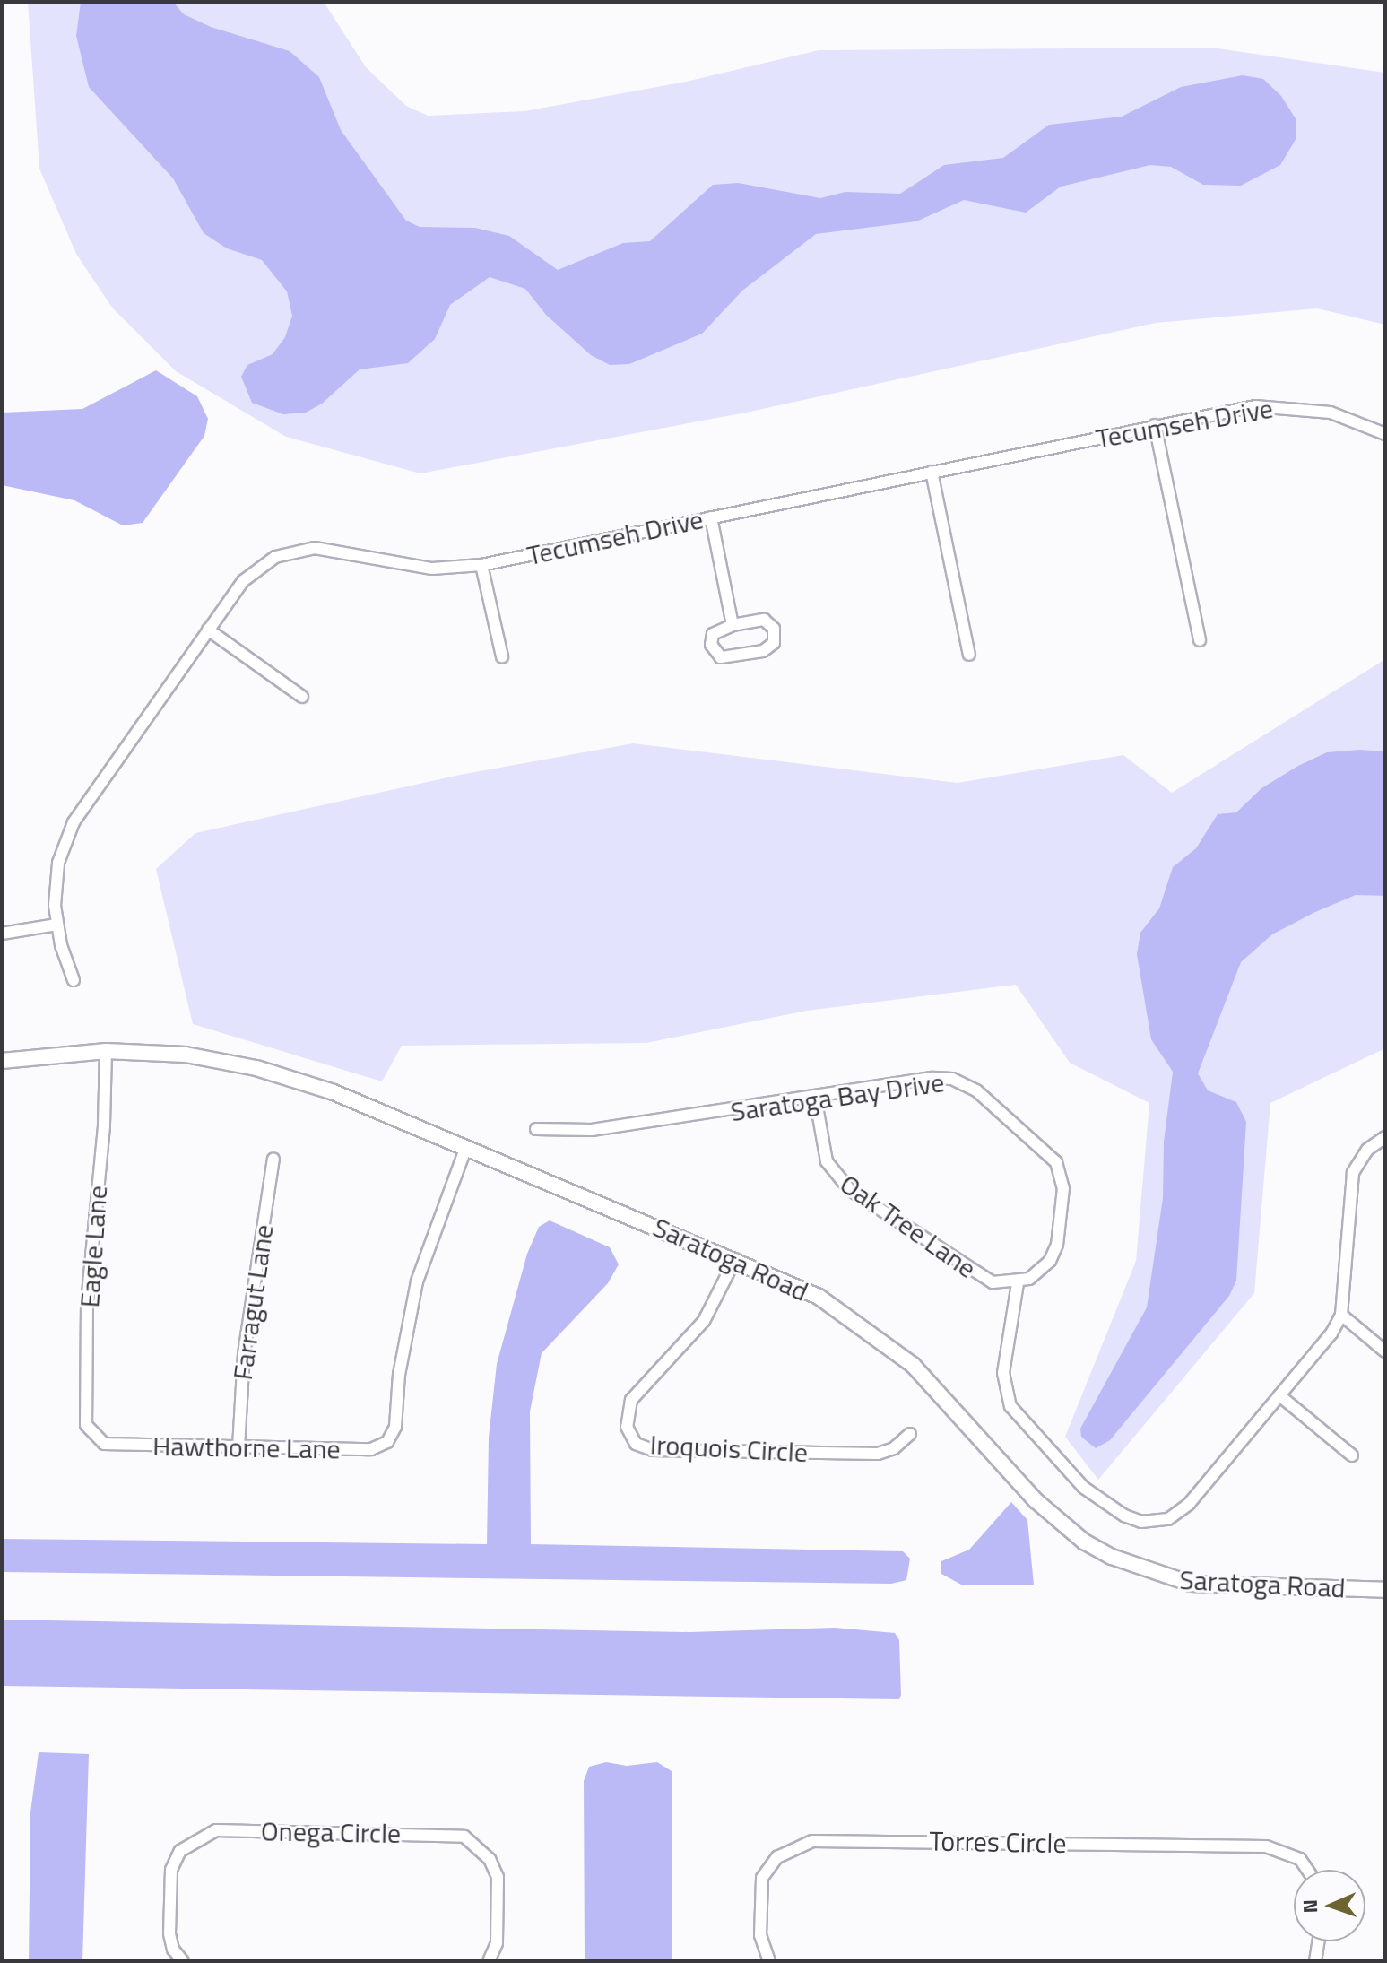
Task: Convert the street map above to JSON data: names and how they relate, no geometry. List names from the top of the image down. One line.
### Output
{"streets":{"street":["Tecumseh Drive","Saratoga Bay Drive","Oak Tree Lane","Eagle Lane","Saratoga Road","Farragut Lane","Hawthorne Lane","Iroquois Circle","Onega Circle","Torres Circle"]},"crossings":[["Saratoga Bay Drive","Oak Tree Lane"],["Eagle Lane","Saratoga Road"],["Eagle Lane","Hawthorne Lane"],["Saratoga Road","Hawthorne Lane"],["Saratoga Road","Iroquois Circle"],["Farragut Lane","Hawthorne Lane"]],"north":"left"}
